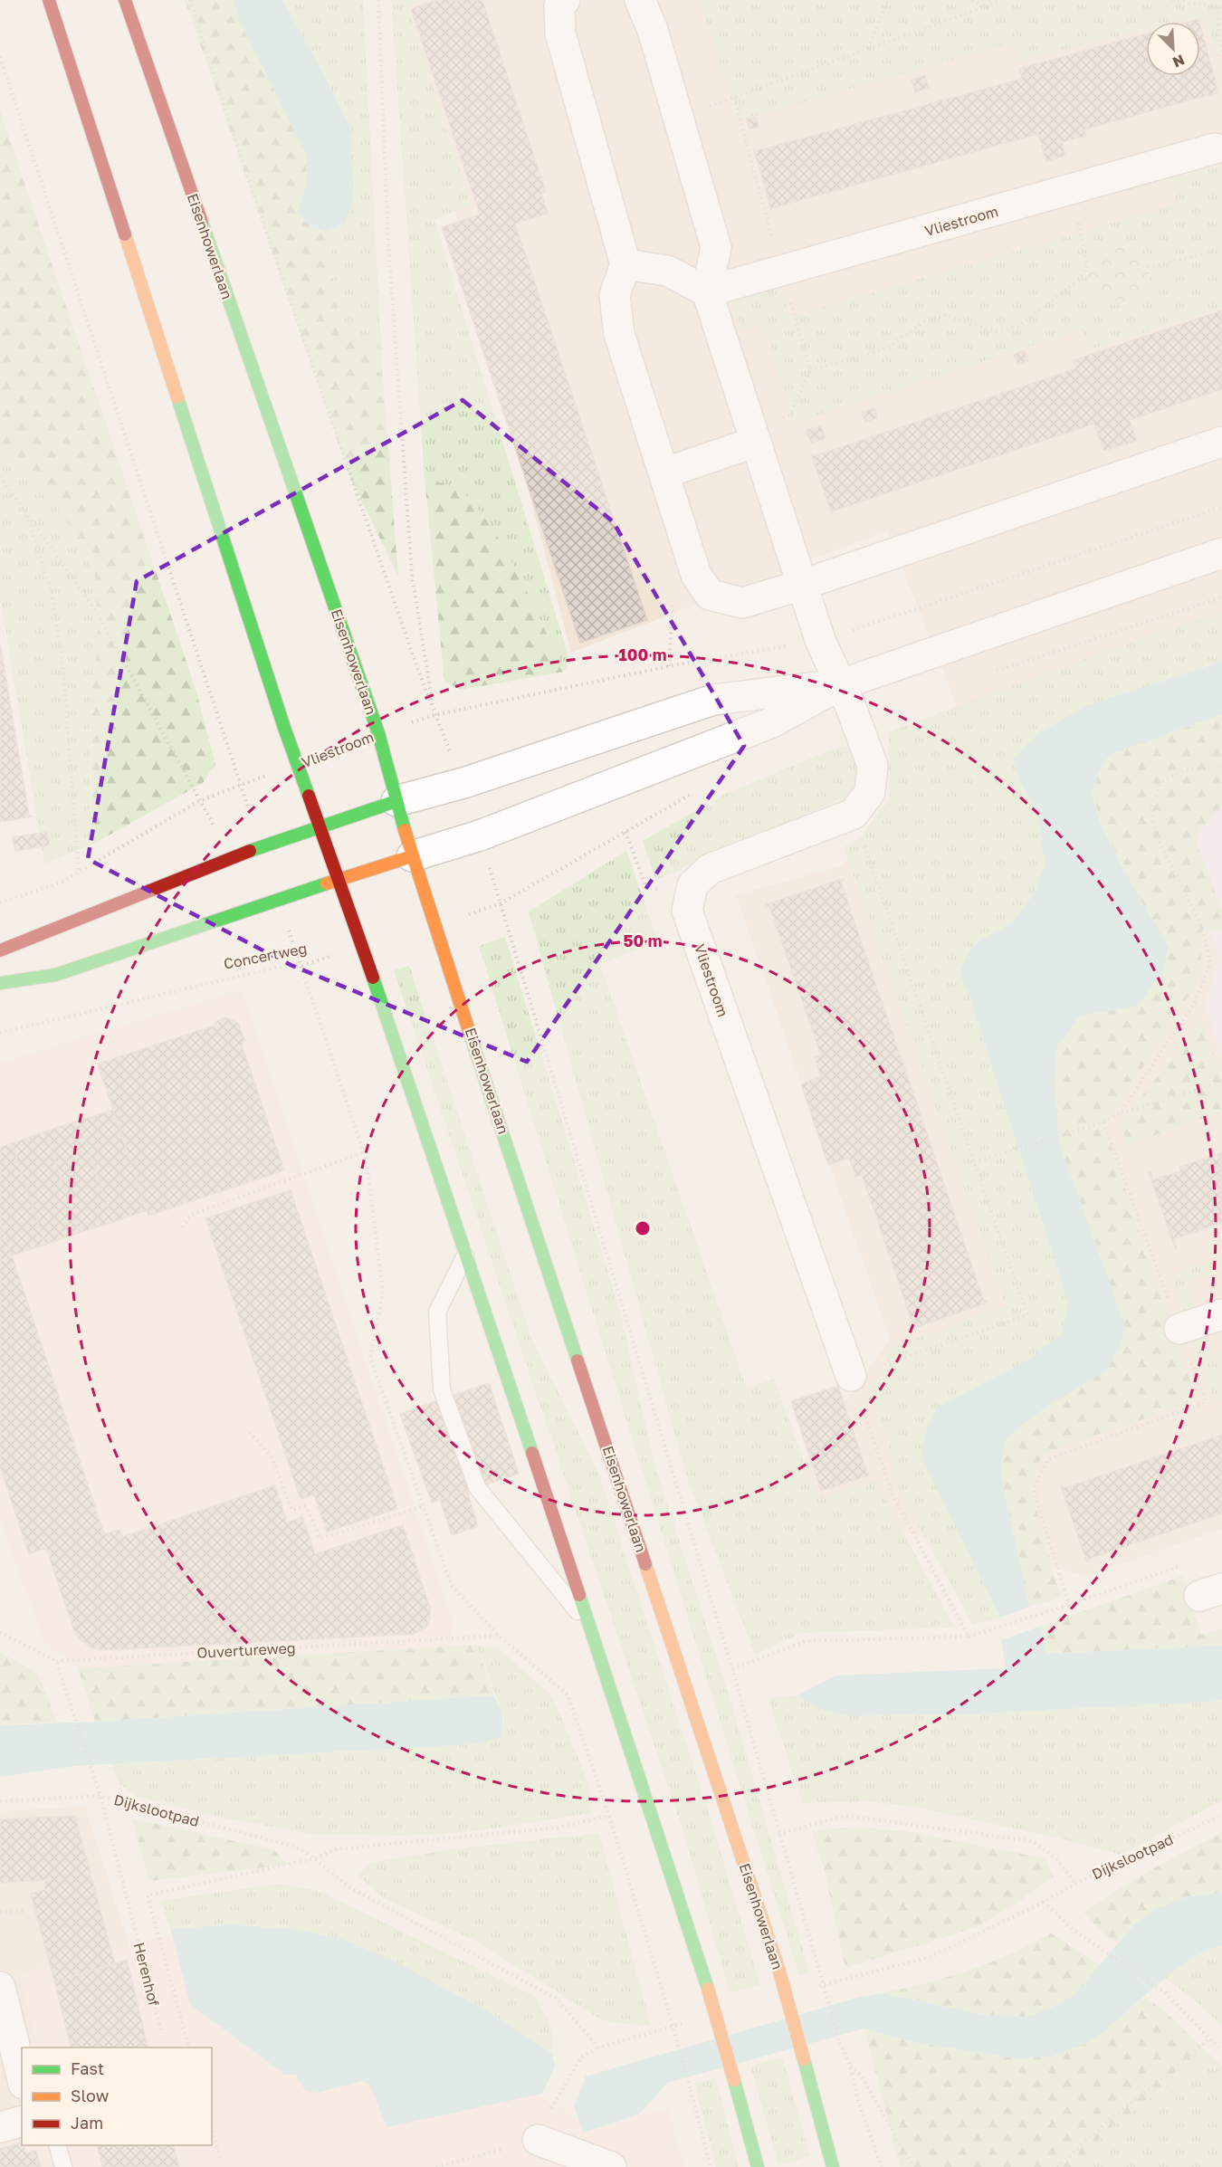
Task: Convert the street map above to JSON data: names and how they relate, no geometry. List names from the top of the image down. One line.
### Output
{"streets":{"main road":["Eisenhowerlaan"],"street":["Vliestroom"],"path":["Concertweg","Ouvertureweg","Dijkslootpad","Herenhof"]},"crossings":[["Vliestroom","Eisenhowerlaan"],["Ouvertureweg","Dijkslootpad"],["Dijkslootpad","Herenhof"]],"legend":["Fast","Slow","Jam"],"north":"bottom right","rings":["100 m","50 m"]}
